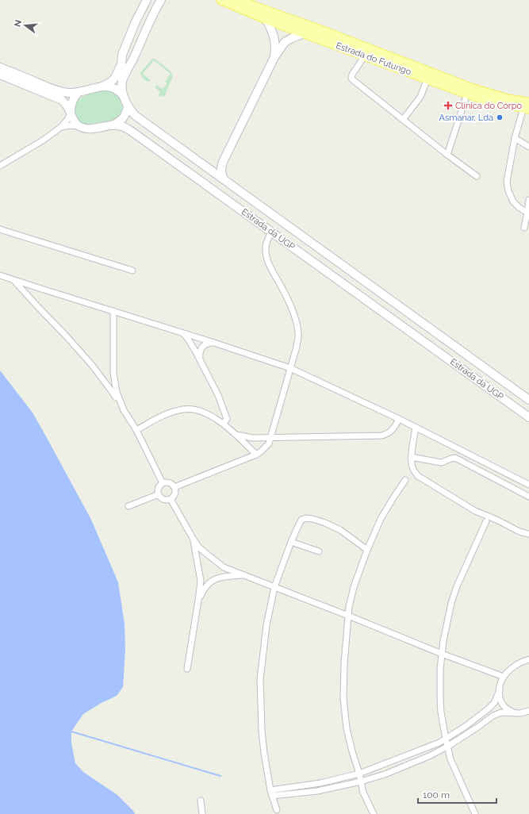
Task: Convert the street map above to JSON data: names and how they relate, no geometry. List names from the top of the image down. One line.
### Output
{"streets":{"main road":["Estrada do Futungo","Estrada da UGP"]},"places":{"health":["Clínica do Corpo"],"other":["Asmanar, Lda"]},"scale_bar":"100 m","north":"left"}
